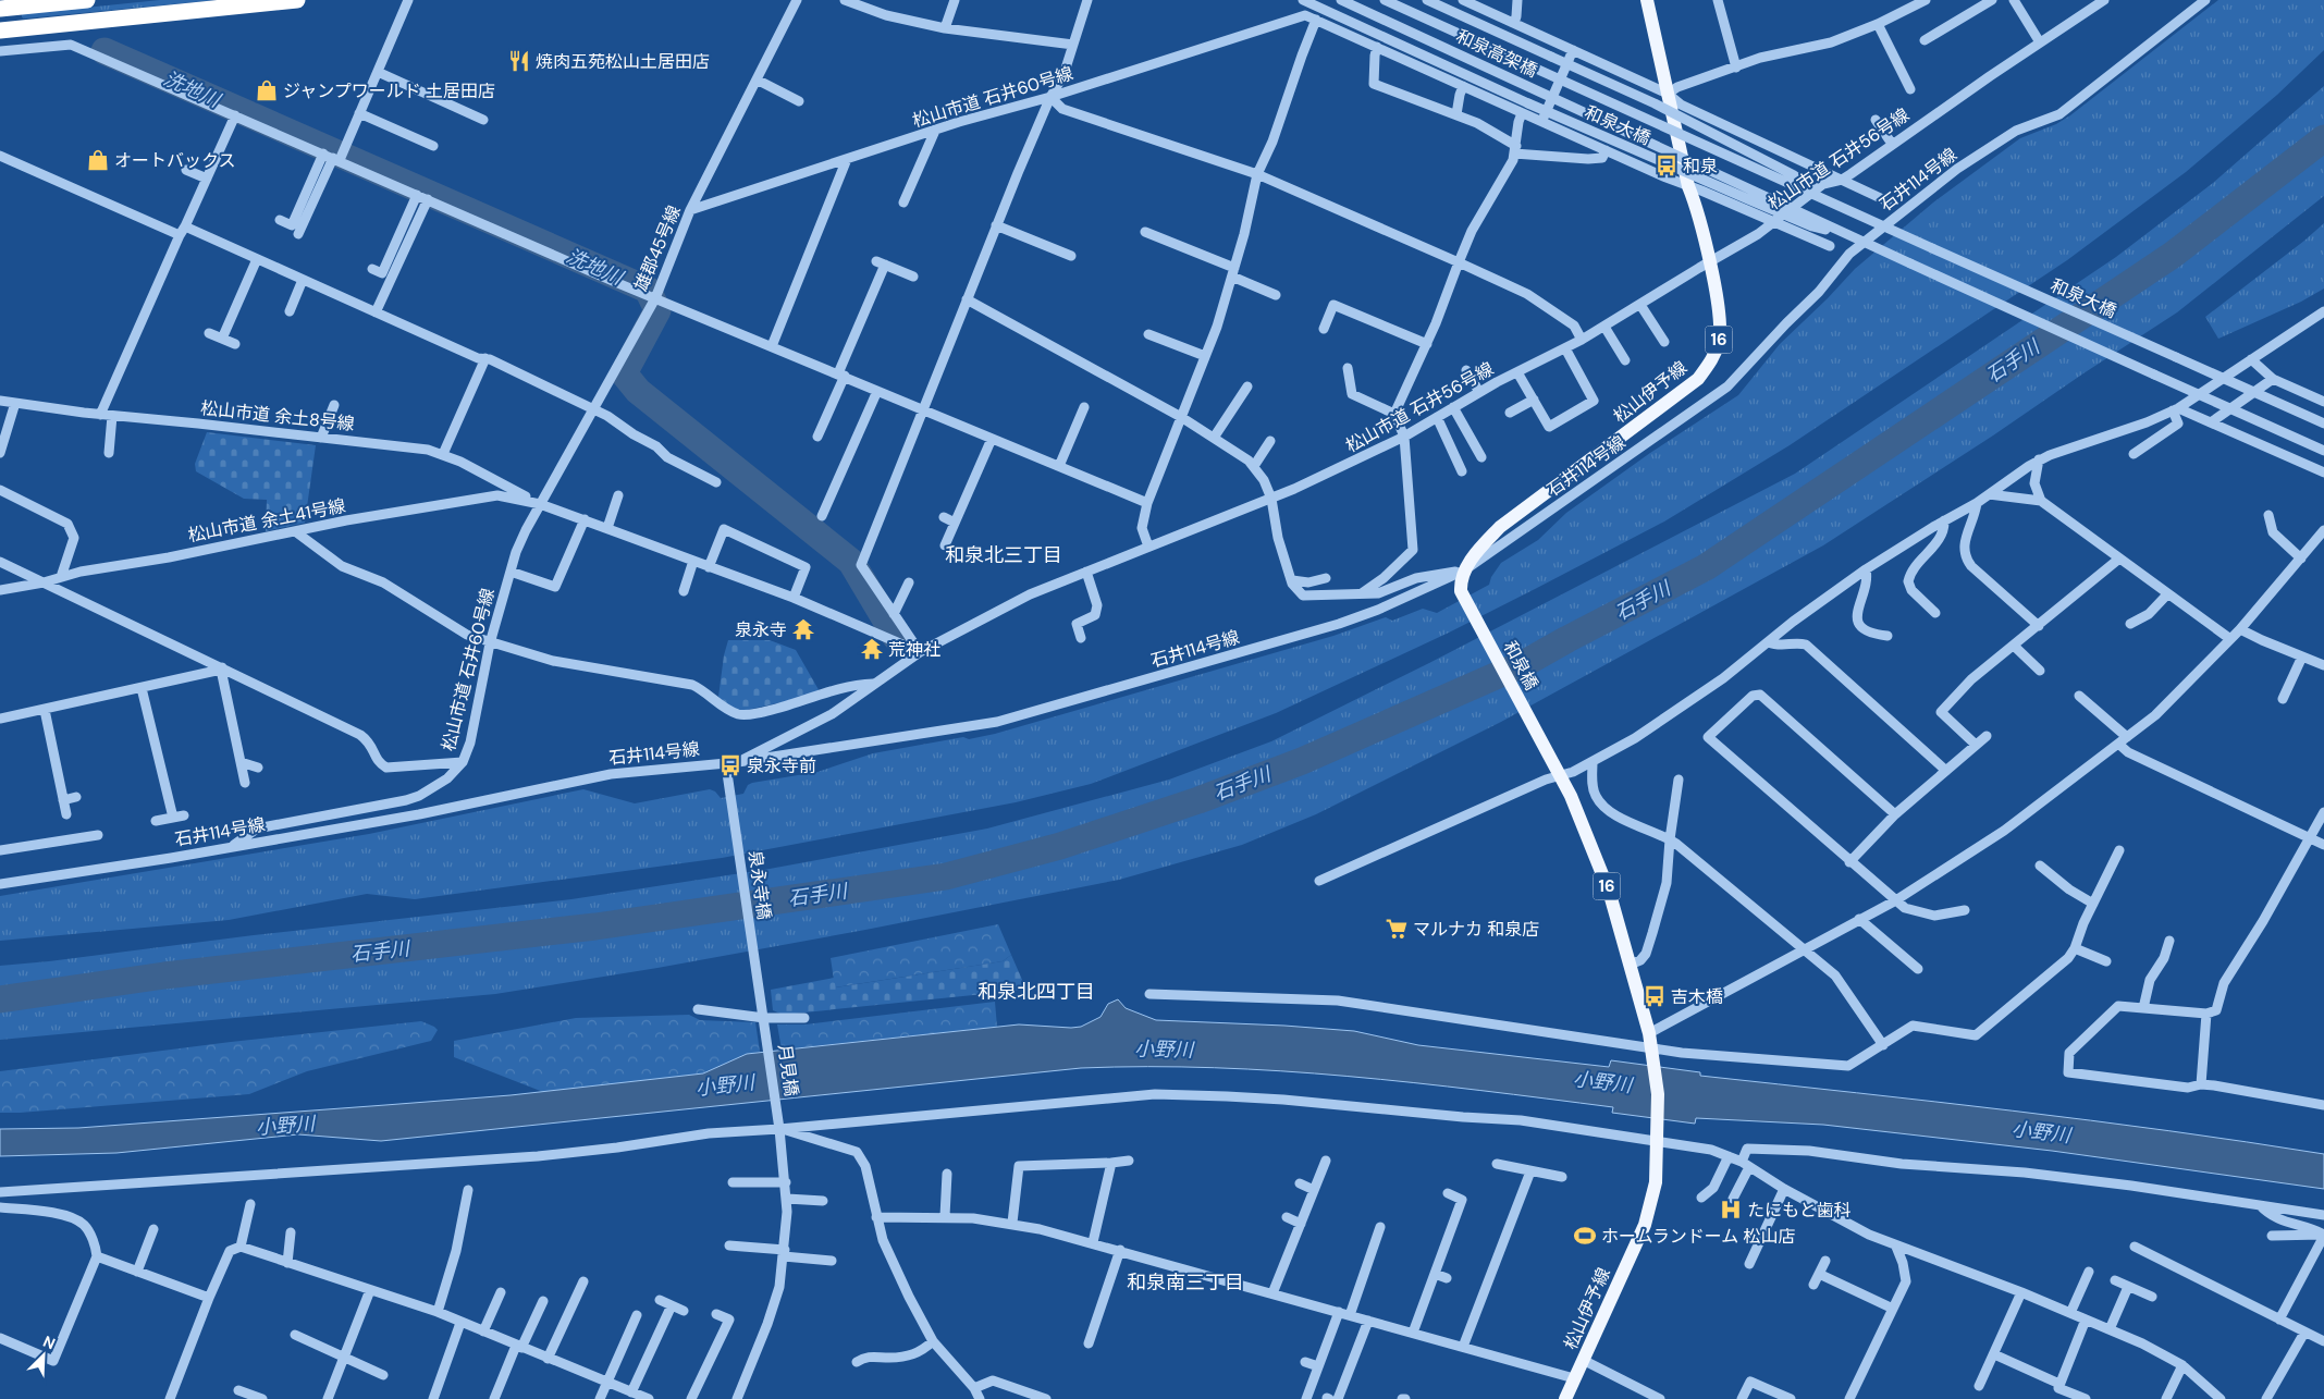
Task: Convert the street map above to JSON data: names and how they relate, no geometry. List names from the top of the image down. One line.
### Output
{"streets":{"main road":["16","松山伊予線","和泉橋"],"street":["和泉高架橋","松山市道 石井60号線","和泉大橋","松山市道 石井56号線","石井114号線","雄郡45号線","松山市道 余土8号線","松山市道 余土41号線","泉永寺橋","月見橋"]},"crossings":[["和泉高架橋","和泉大橋"],["松山市道 石井60号線","石井114号線"],["松山市道 石井60号線","雄郡45号線"],["松山市道 石井60号線","松山市道 余土8号線"],["松山市道 石井60号線","松山市道 余土41号線"],["松山市道 石井56号線","石井114号線"],["松山市道 石井56号線","松山伊予線"],["松山市道 石井56号線","泉永寺橋"],["石井114号線","松山伊予線"],["石井114号線","和泉橋"],["石井114号線","泉永寺橋"],["雄郡45号線","松山市道 余土8号線"],["雄郡45号線","松山市道 余土41号線"],["16","松山伊予線"],["16","和泉橋"],["松山伊予線","和泉橋"],["松山市道 余土8号線","松山市道 余土41号線"],["泉永寺橋","月見橋"]],"districts":["和泉北三丁目","和泉北四丁目","和泉南三丁目"],"water":["洗地川","石手川","小野川"],"places":{"restaurant":["焼肉五苑松山土居田店"],"shop":["ジャンプワールド 土居田店","オートバックス"],"bus stop":["和泉","泉永寺前","吉木橋"],"temple":["泉永寺","荒神社"],"supermarket":["マルナカ 和泉店"],"hospital":["たにもと歯科"],"sports":["ホームランドーム 松山店"]},"north":"top right"}
